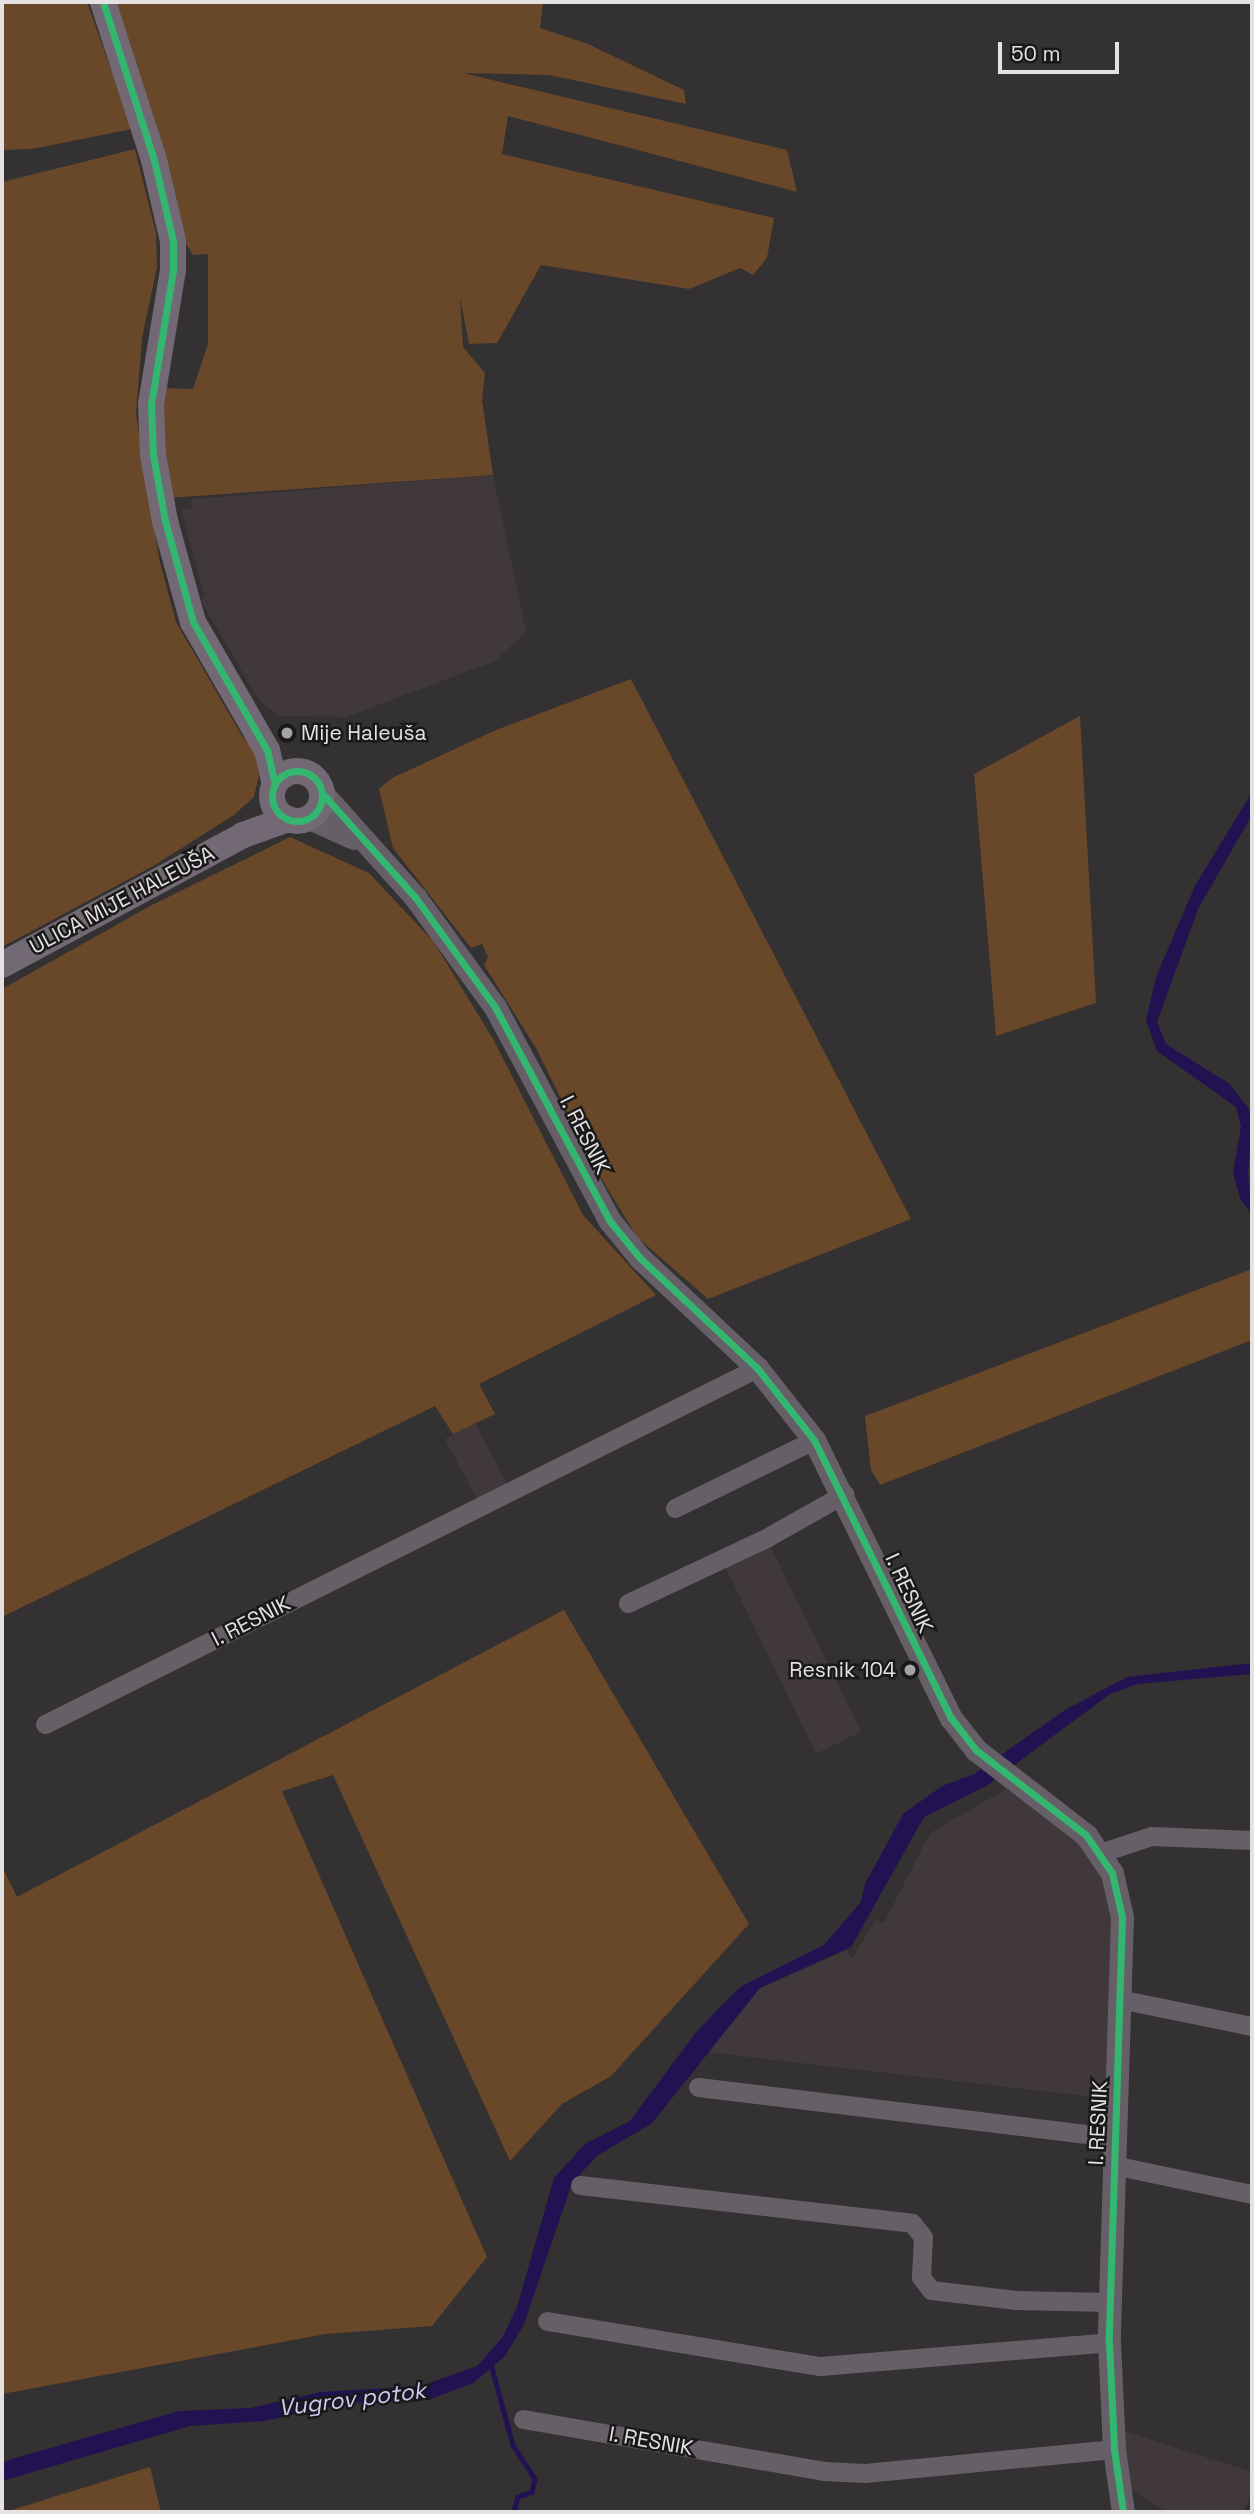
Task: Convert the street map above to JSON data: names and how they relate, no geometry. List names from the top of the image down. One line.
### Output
{"streets":{"main road":["ULICA MIJE HALEUŠA"],"street":["I. RESNIK"]},"crossings":[["ULICA MIJE HALEUŠA","I. RESNIK"]],"water":["Vugrov potok"],"places":["Mije Haleuša","Resnik 104"],"scale_bar":"50 m"}
